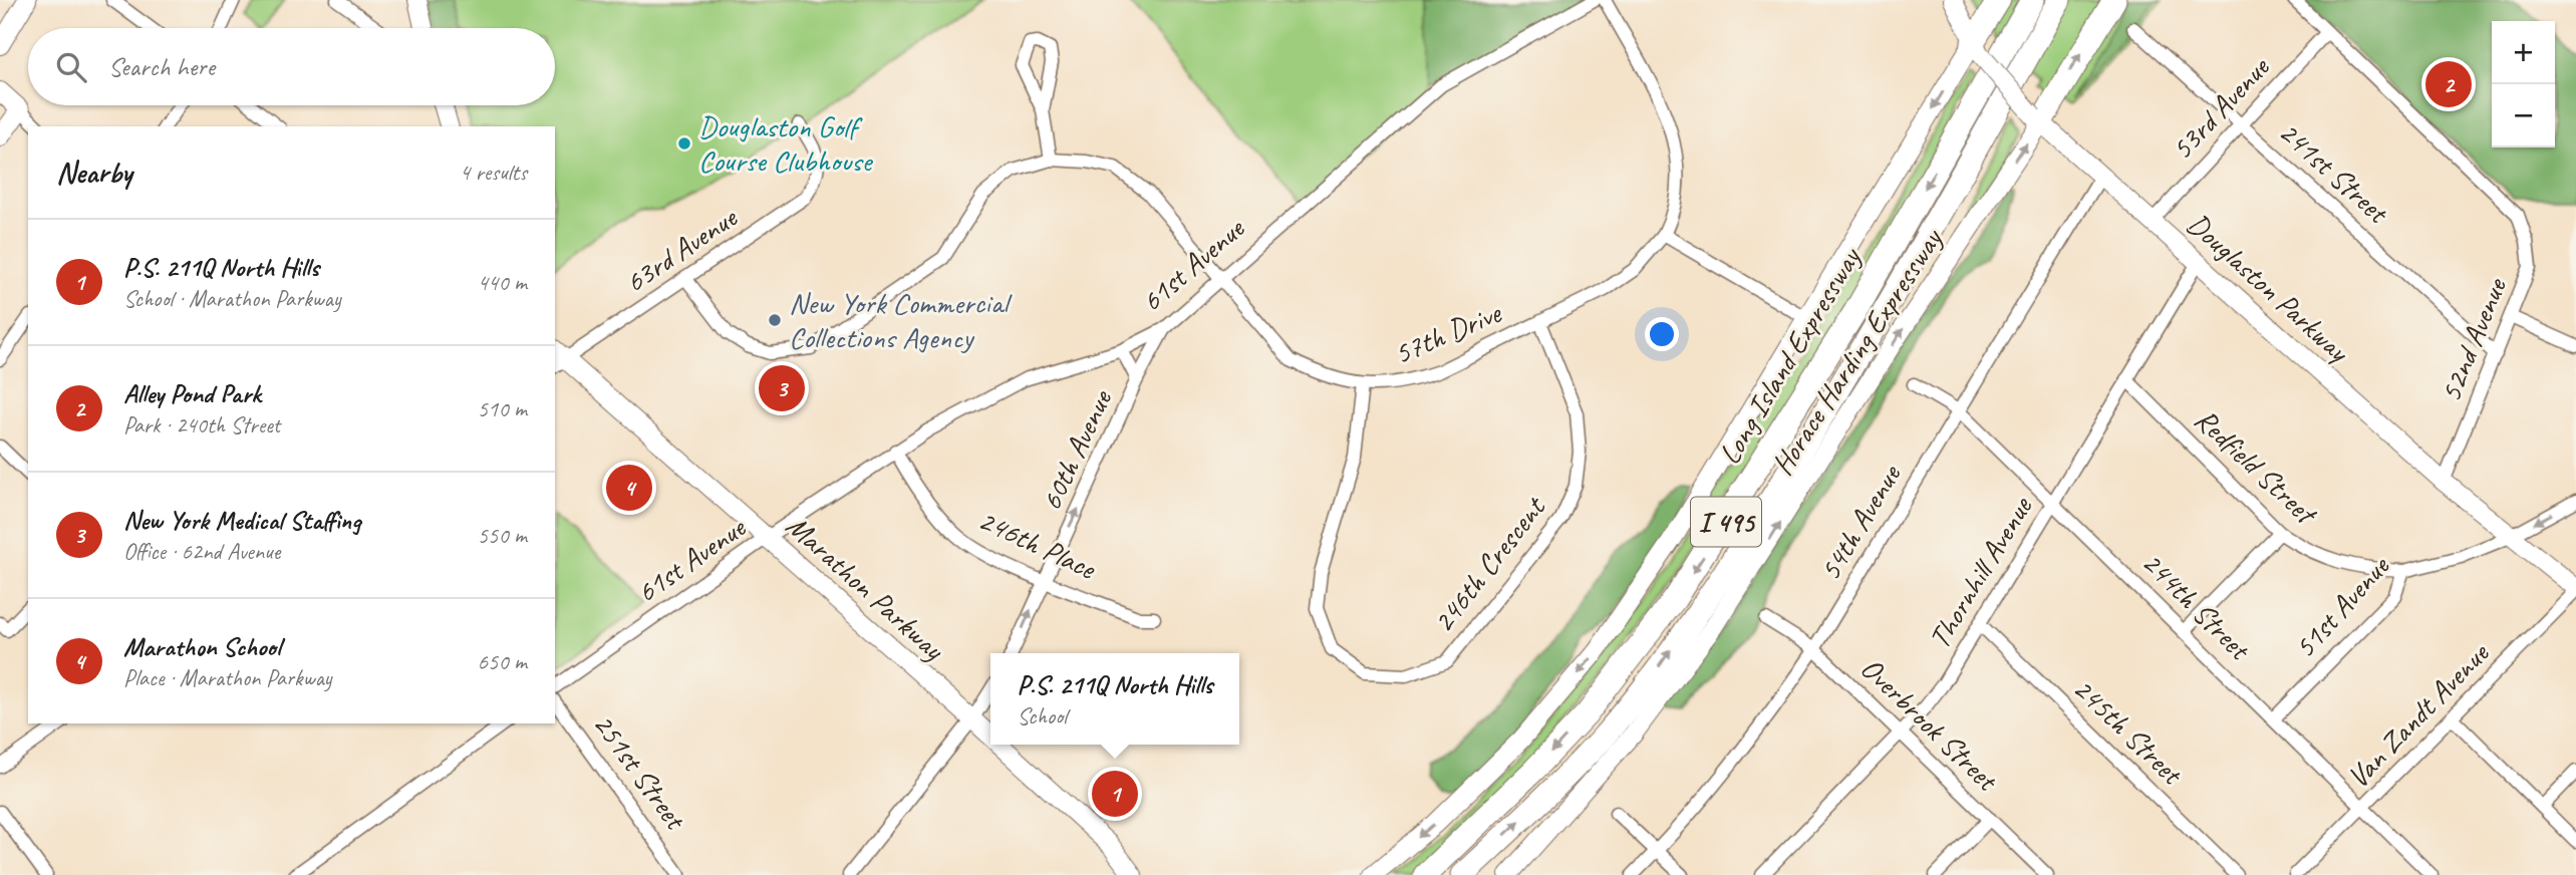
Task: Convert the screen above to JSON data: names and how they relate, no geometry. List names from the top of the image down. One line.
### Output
{"streets":{"highway":["Long Island Expressway","I 495"],"main road":["Douglaston Parkway","Horace Harding Expressway","Marathon Parkway"],"street":["53rd Avenue","241st Street","63rd Avenue","61st Avenue","57th Drive","52nd Avenue","60th Avenue","Redfield Street","54th Avenue","246th Place","246th Crescent","Thornhill Avenue","244th Street","51st Avenue","Van Zandt Avenue","Overbrook Street","245th Street","251st Street"]},"crossings":[["53rd Avenue","241st Street"],["53rd Avenue","Douglaston Parkway"],["53rd Avenue","52nd Avenue"],["241st Street","52nd Avenue"],["63rd Avenue","57th Drive"],["63rd Avenue","Marathon Parkway"],["61st Avenue","57th Drive"],["61st Avenue","60th Avenue"],["61st Avenue","246th Place"],["61st Avenue","Marathon Parkway"],["Douglaston Parkway","52nd Avenue"],["Douglaston Parkway","Horace Harding Expressway"],["Douglaston Parkway","54th Avenue"],["Douglaston Parkway","Thornhill Avenue"],["Douglaston Parkway","51st Avenue"],["Douglaston Parkway","Van Zandt Avenue"],["57th Drive","246th Crescent"],["60th Avenue","246th Place"],["Redfield Street","Thornhill Avenue"],["Redfield Street","51st Avenue"],["54th Avenue","244th Street"],["54th Avenue","Overbrook Street"],["Thornhill Avenue","244th Street"],["Thornhill Avenue","Overbrook Street"],["Thornhill Avenue","245th Street"],["244th Street","51st Avenue"],["244th Street","Van Zandt Avenue"]],"one_way":["60th Avenue"],"places":["Douglaston Golf Course Clubhouse","New York Commercial Collections Agency"],"page":{"map_buttons":["+","−"],"search":"Search here","pins":["2","3","4","1"],"heading":["Nearby","4 results"],"list":[{"mark":"1","name":"P.S. 211Q North Hills","note":"School · Marathon Parkway","value":"440 m"},{"mark":"2","name":"Alley Pond Park","note":"Park · 240th Street","value":"510 m"},{"mark":"3","name":"New York Medical Staffing","note":"Office · 62nd Avenue","value":"550 m"},{"mark":"4","name":"Marathon School","note":"Place · Marathon Parkway","value":"650 m"}],"popup":["P.S. 211Q North Hills","School"]}}
